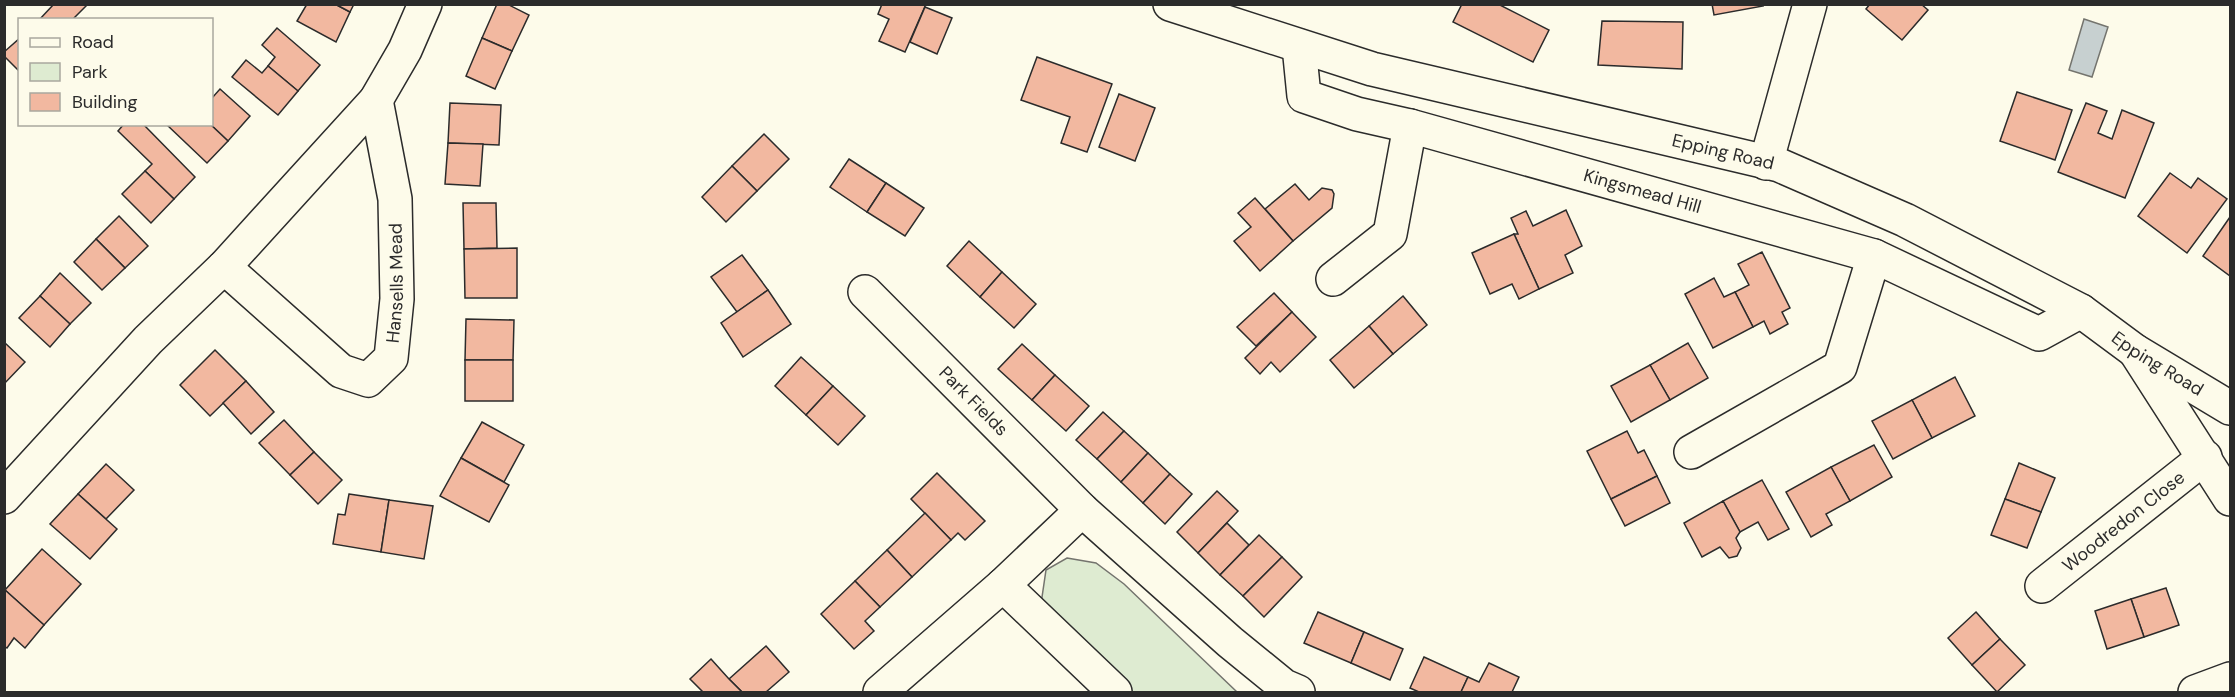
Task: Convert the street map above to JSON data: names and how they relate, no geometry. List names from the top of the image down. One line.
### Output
{"streets":{"street":["Epping Road","Kingsmead Hill","Hansells Mead","Park Fields","Woodredon Close"]},"crossings":[["Epping Road","Kingsmead Hill"]],"legend":["Road","Park","Building"]}
